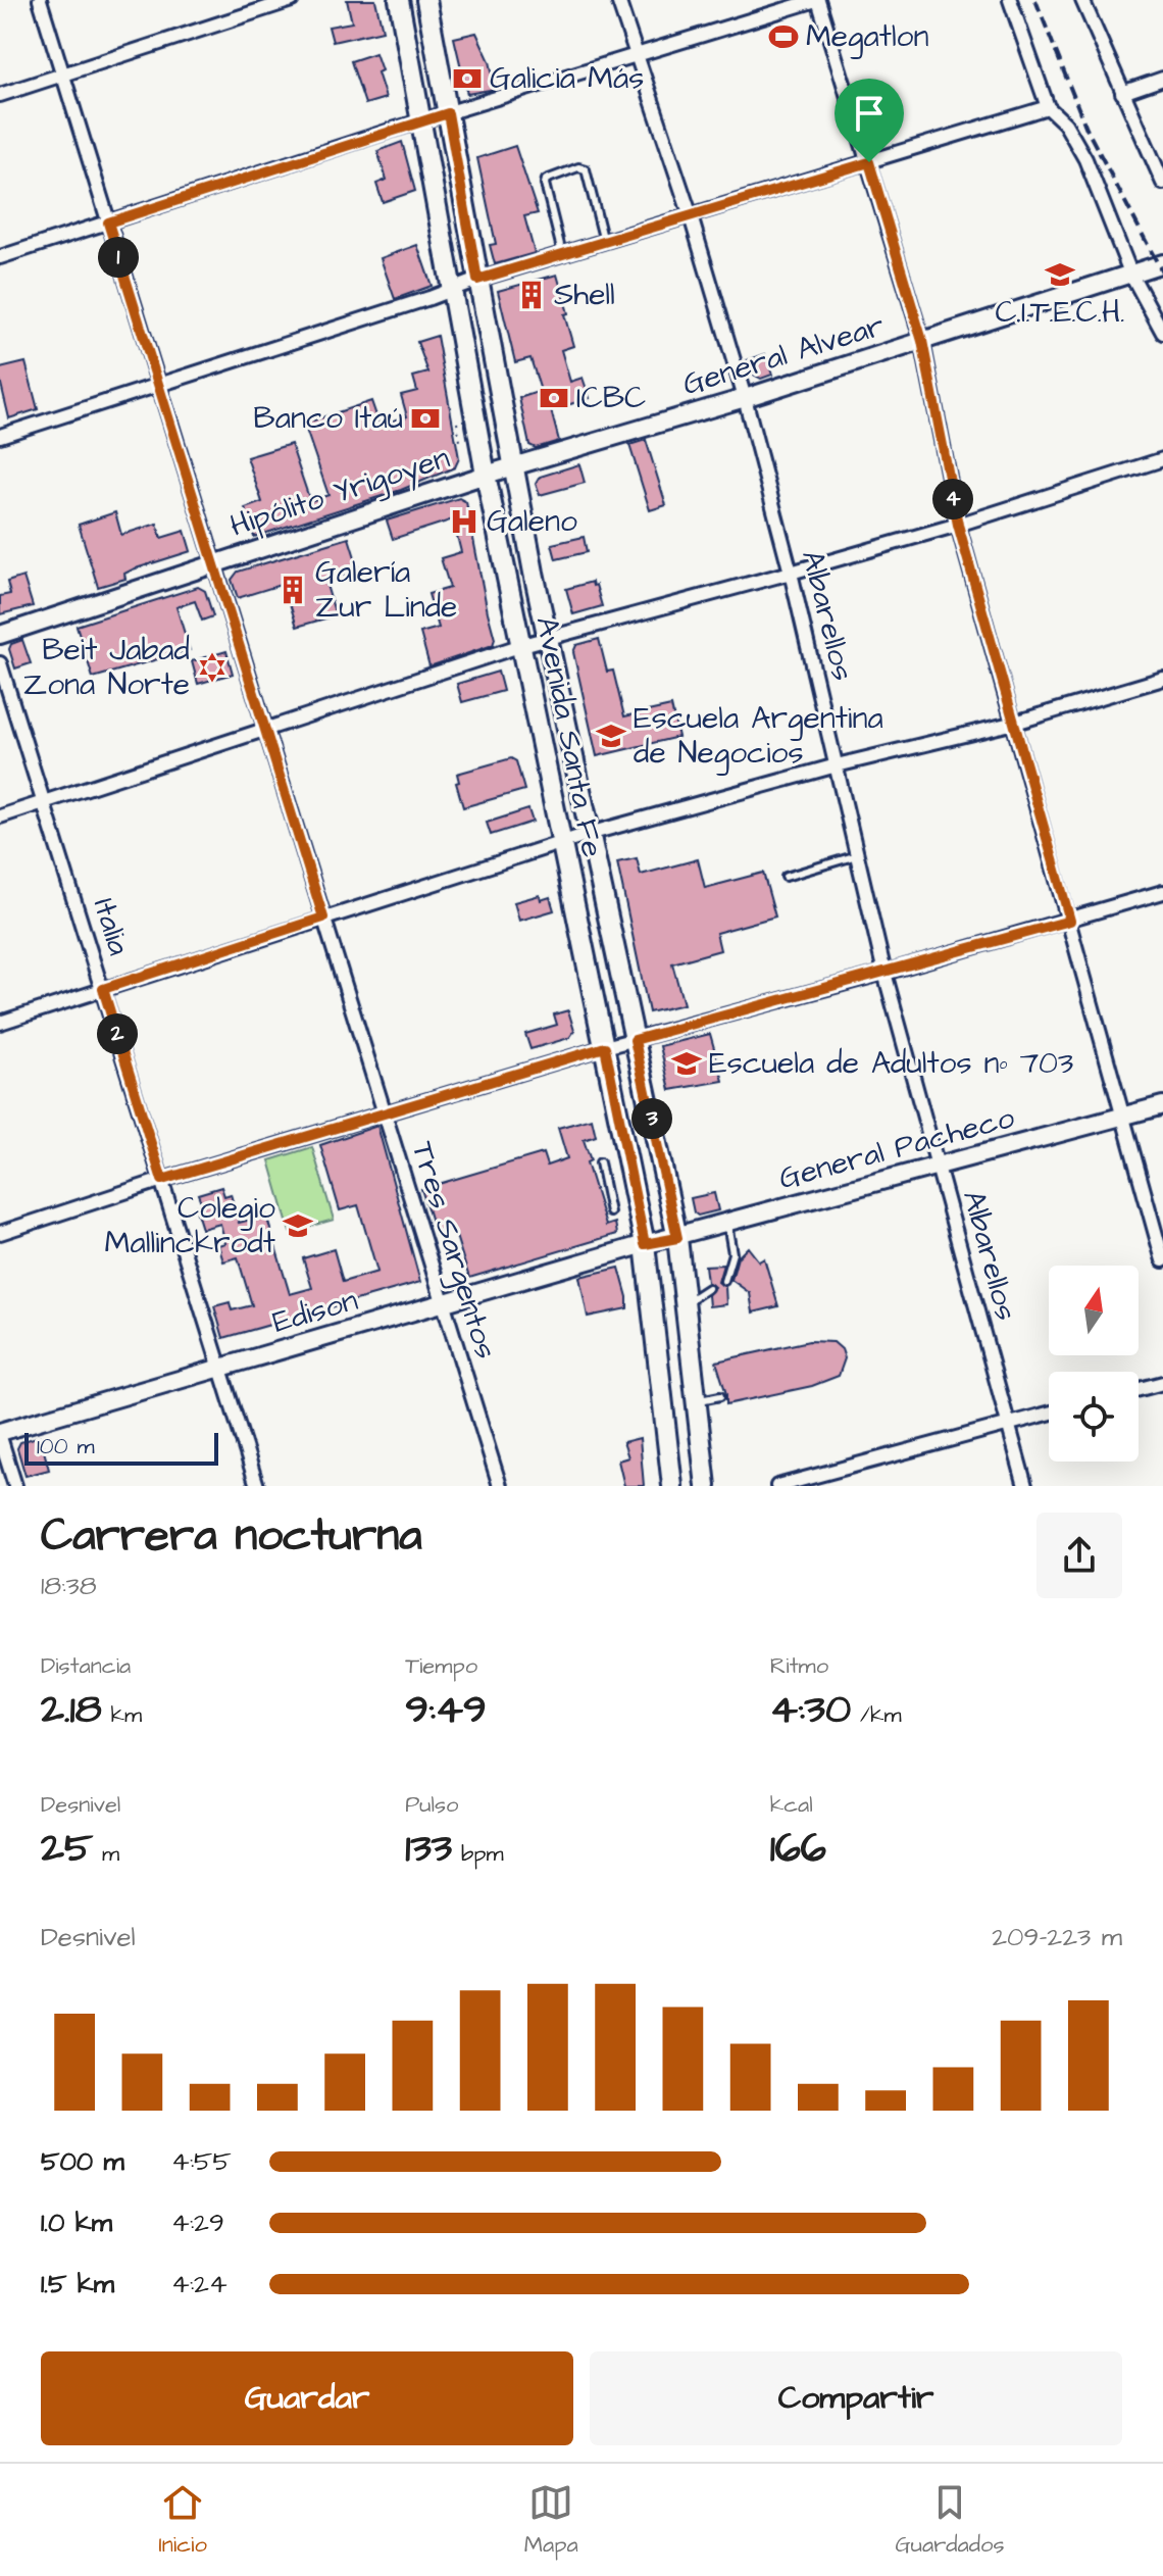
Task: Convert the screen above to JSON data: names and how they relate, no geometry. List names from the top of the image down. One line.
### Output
{"streets":{"main road":["Avenida Santa Fe"],"street":["General Alvear","Hipólito Yrigoyen","Albarellos","Italia","General Pacheco","Tres Sargentos","Edison"]},"crossings":[["General Alvear","Hipólito Yrigoyen"],["General Alvear","Albarellos"],["General Alvear","Avenida Santa Fe"],["Hipólito Yrigoyen","Avenida Santa Fe"],["Hipólito Yrigoyen","Tres Sargentos"],["Albarellos","General Pacheco"],["Avenida Santa Fe","General Pacheco"],["Avenida Santa Fe","Edison"],["Italia","Edison"],["General Pacheco","Edison"],["Tres Sargentos","Edison"]],"places":{"sports":["Megatlon"],"bank":["Galicia Más","ICBC","Banco Itaú"],"school or university":["C.I.T.E.C.H.","Escuela Argentina de Negocios","Escuela de Adultos nº 703","Colegio Mallinckrodt"],"building":["Shell","Galería Zur Linde"],"hospital":["Galeno"],"synagogue":["Beit Jabad Zona Norte"]},"scale_bar":"100 m","north":"top","page":{"pins":["1","4","2","3"],"scale":"100 m","heading":["Carrera nocturna","18:38"],"stats":[["Distancia","2.18 km"],["Tiempo","9:49"],["Ritmo","4:30 /km"],["Desnivel","25 m"],["Pulso","133 bpm"],["kcal","166"]],"chart":["Desnivel","209–223 m"],"list":[{"name":"500 m","note":"4:55"},{"name":"1.0 km","note":"4:29"},{"name":"1.5 km","note":"4:24"}],"buttons":["Guardar","Compartir"],"tabs":["Inicio","Mapa","Guardados"]}}
